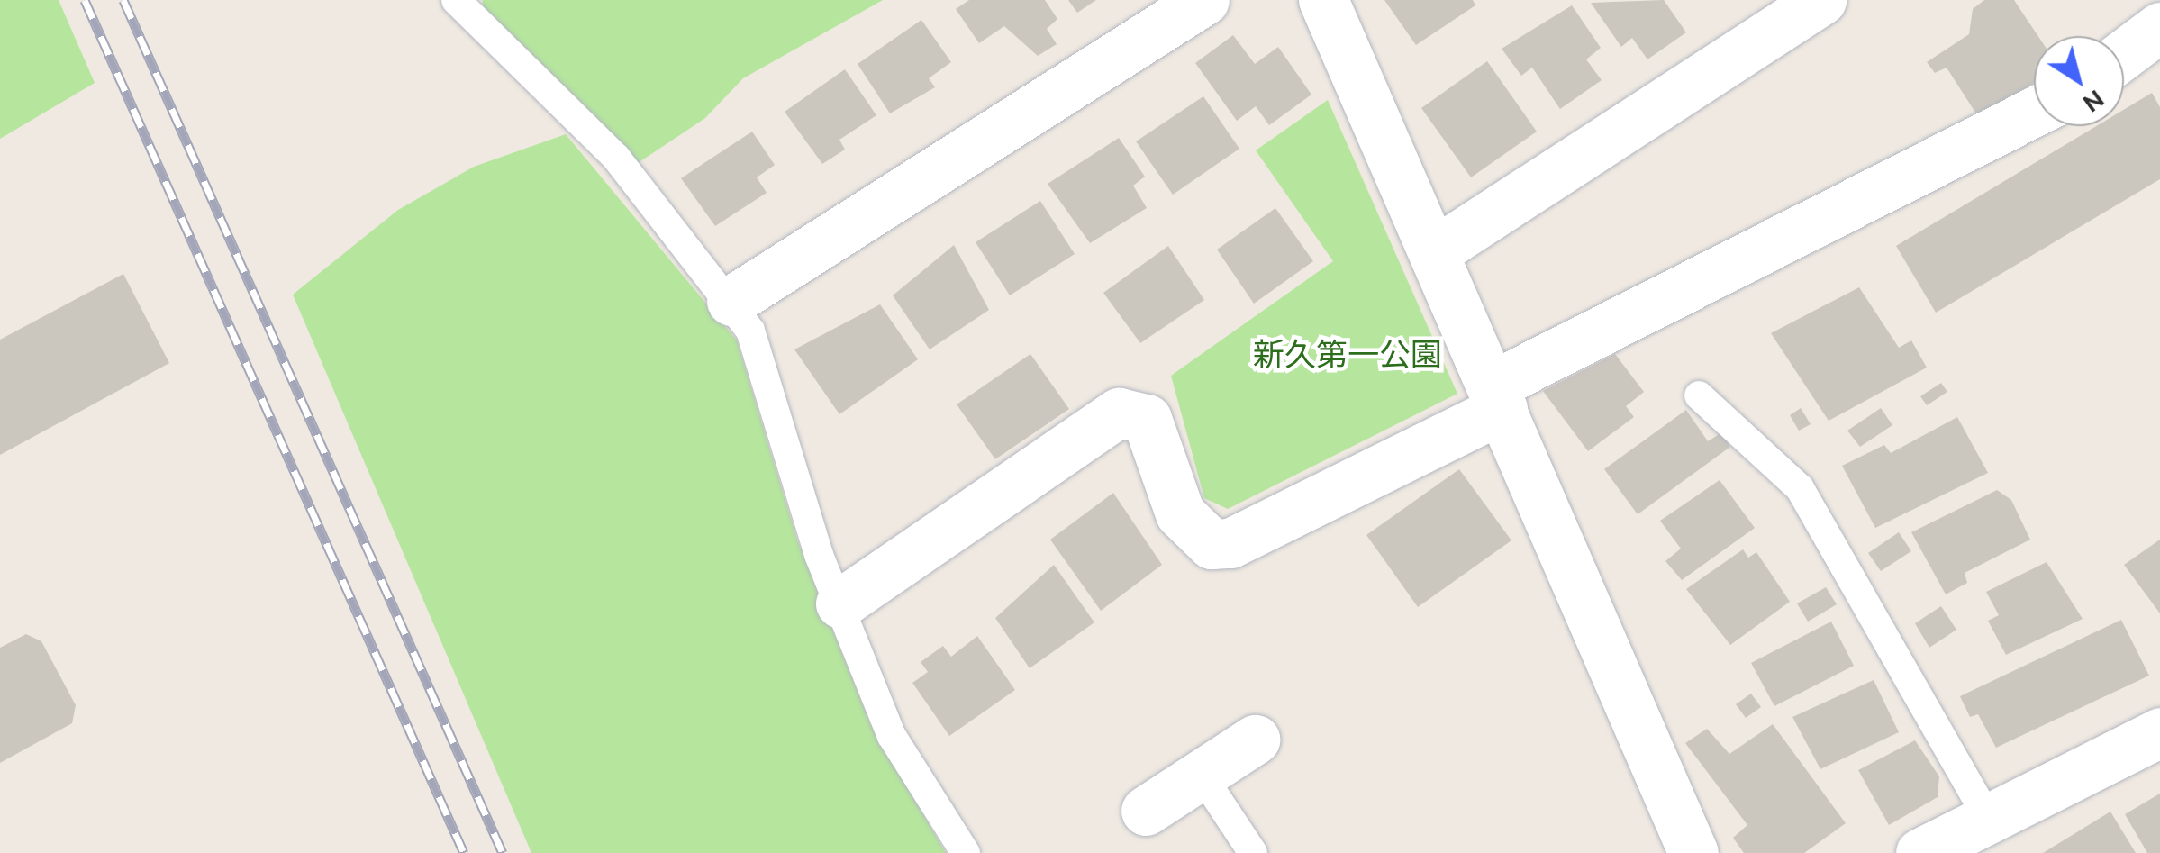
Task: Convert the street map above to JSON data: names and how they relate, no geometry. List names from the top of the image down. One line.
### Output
{"parks":["新久第一公園"],"north":"bottom right"}
